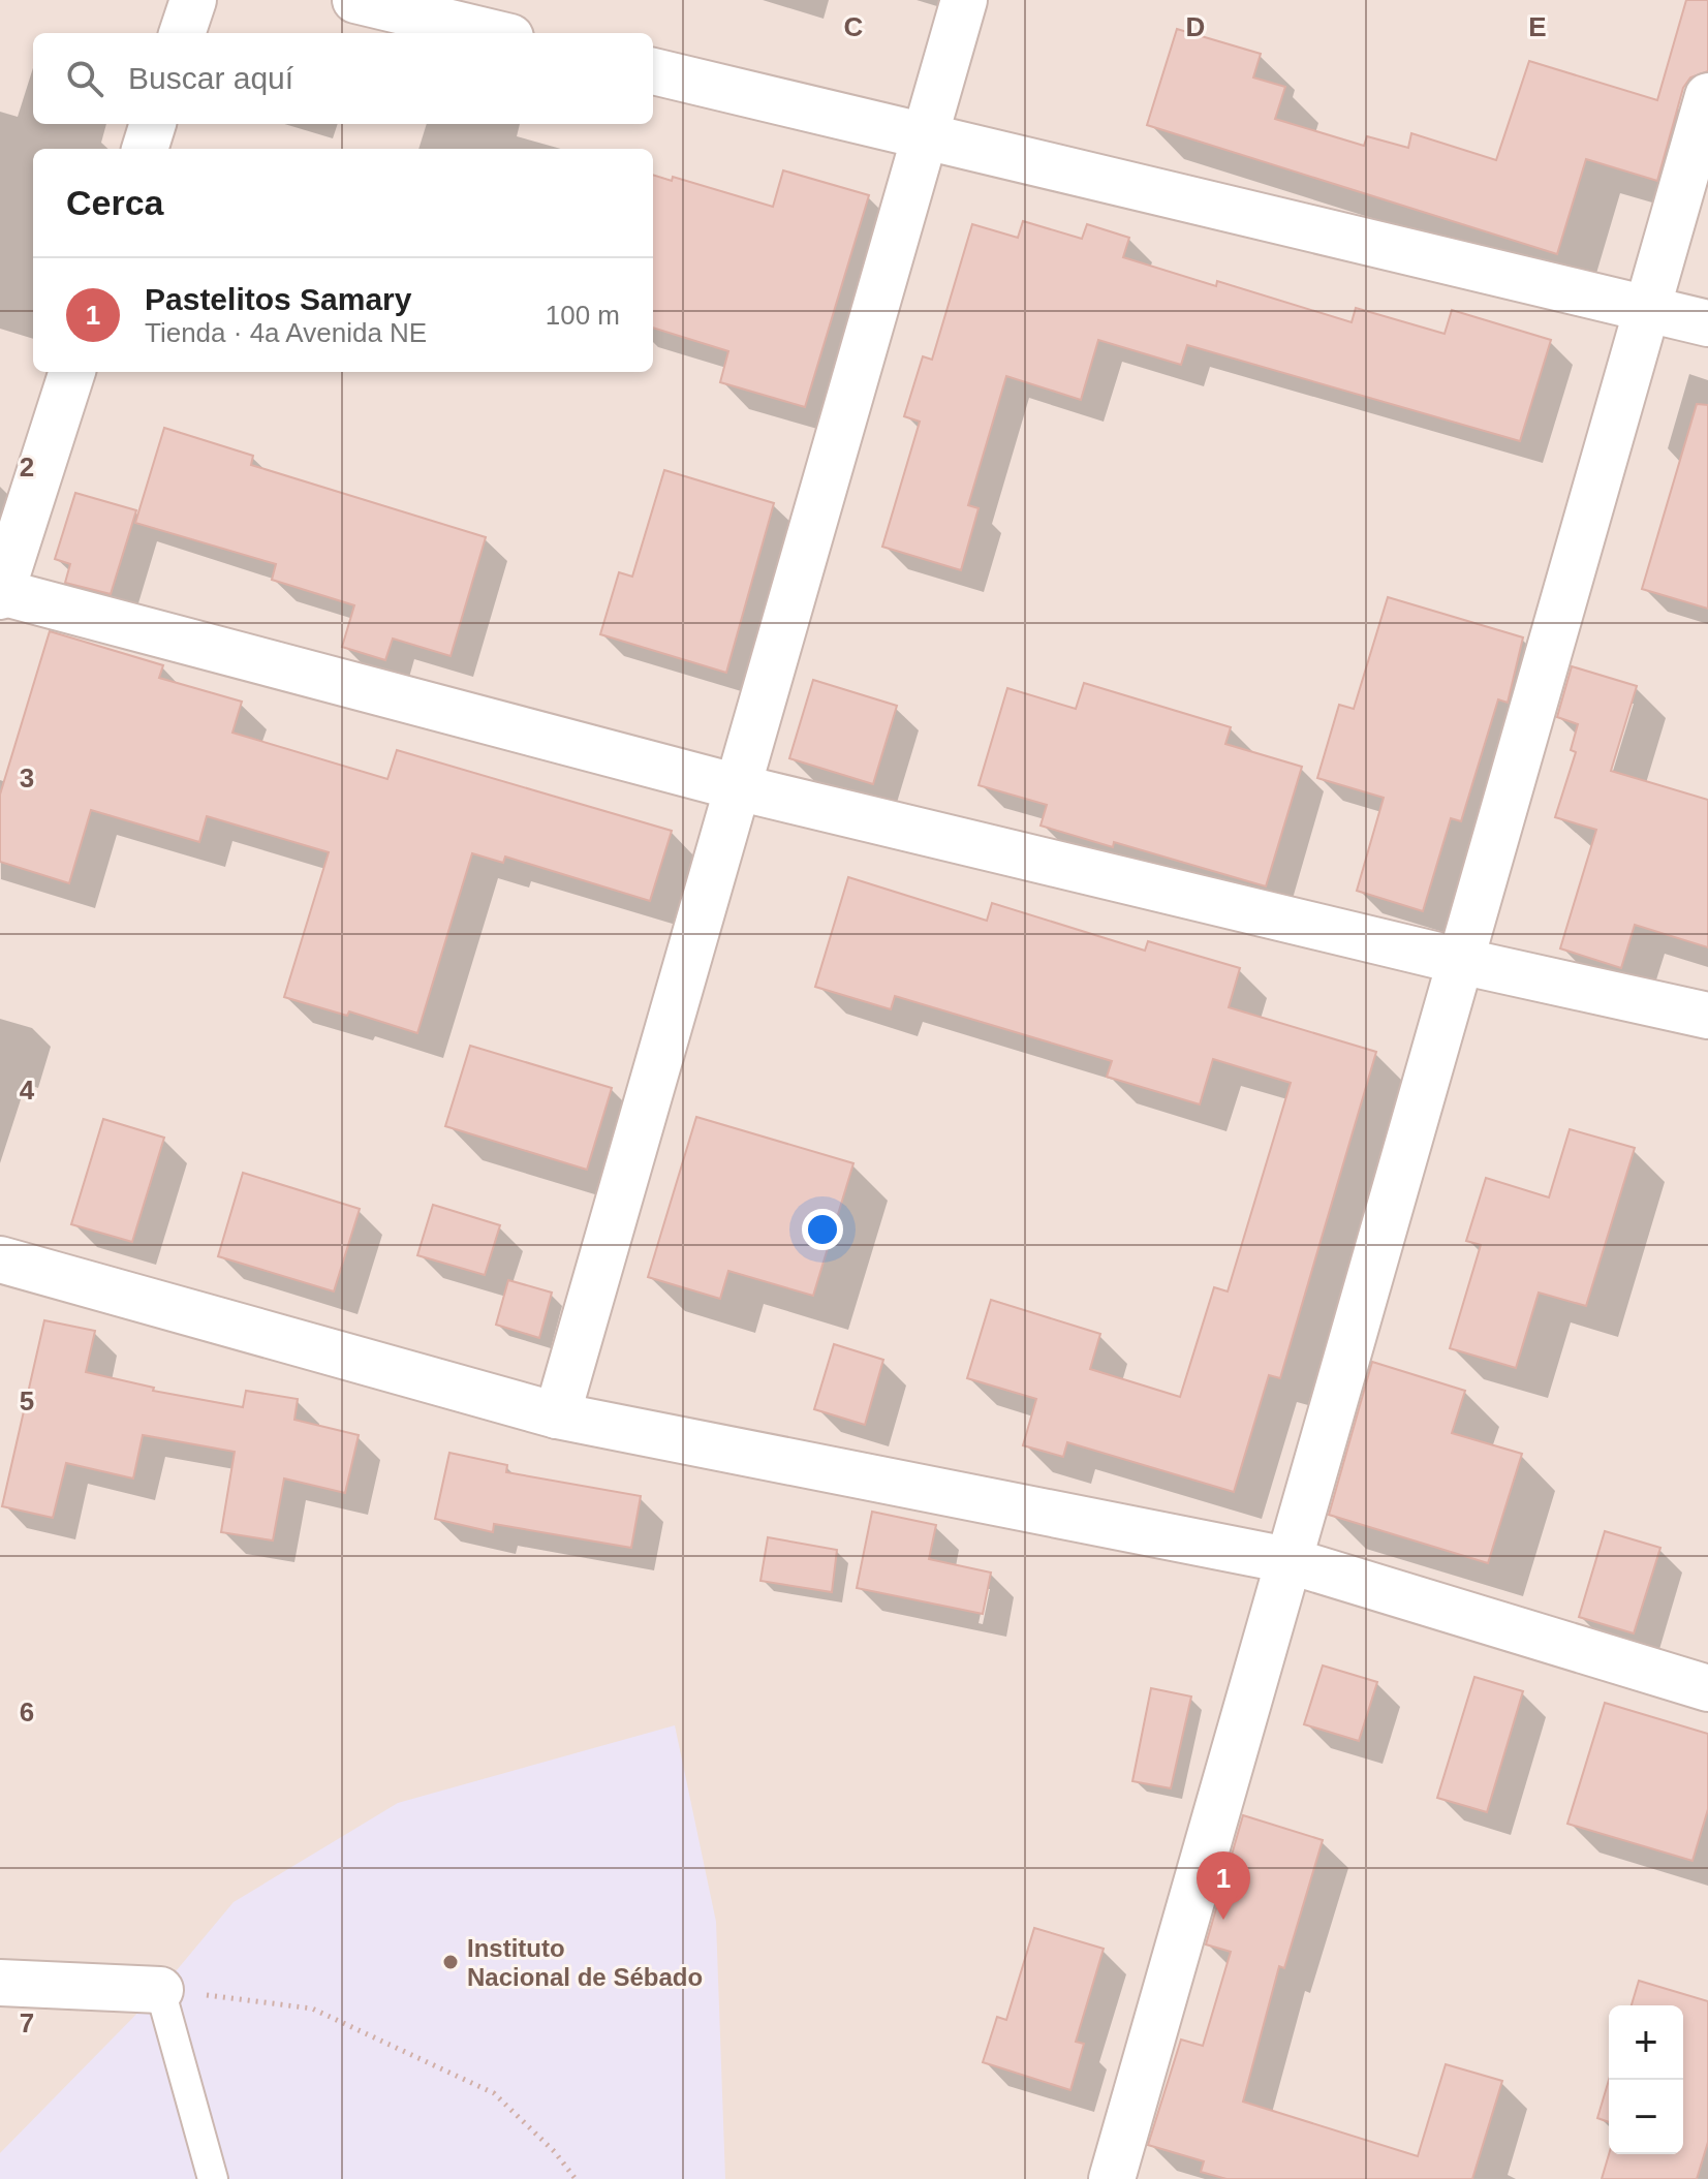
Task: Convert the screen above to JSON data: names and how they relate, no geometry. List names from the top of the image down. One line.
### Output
{"places":["Instituto Nacional de Sébado"],"page":{"search":"Buscar aquí","heading":"Cerca","list":[{"mark":"1","name":"Pastelitos Samary","note":"Tienda · 4a Avenida NE","value":"100 m"}],"pins":"1","map_buttons":["+","−"]},"grid":{"columns":["C","D","E"],"rows":["2","3","4","5","6","7"]}}
